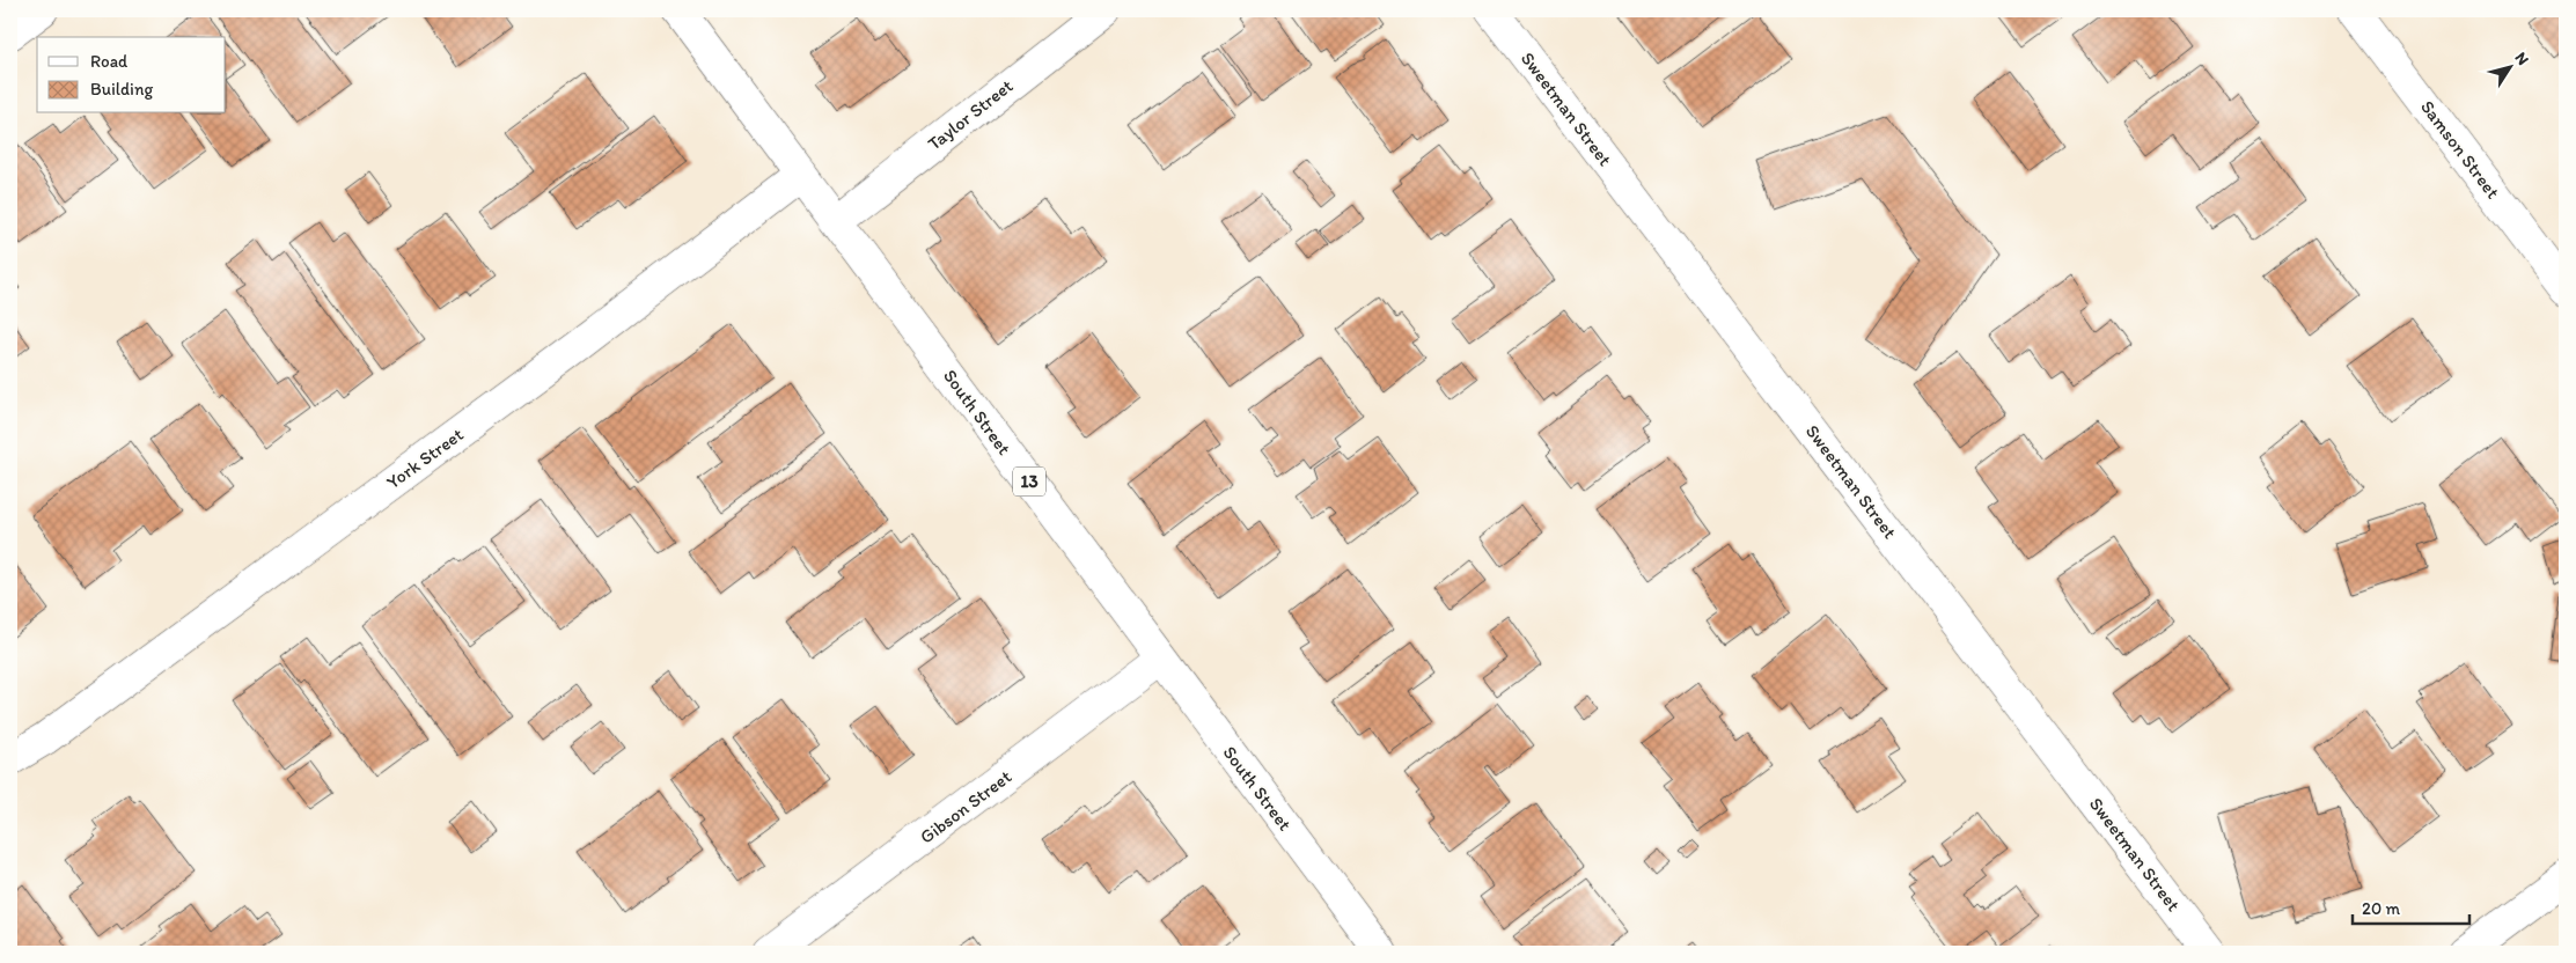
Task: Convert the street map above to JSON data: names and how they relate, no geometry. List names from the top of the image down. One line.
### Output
{"streets":{"street":["Sweetman Street","Taylor Street","Samson Street","South Street","York Street","13","Gibson Street"]},"crossings":[["Taylor Street","South Street"],["South Street","York Street"],["South Street","Gibson Street"]],"legend":["Road","Building"],"scale_bar":"20 m","north":"top right"}
